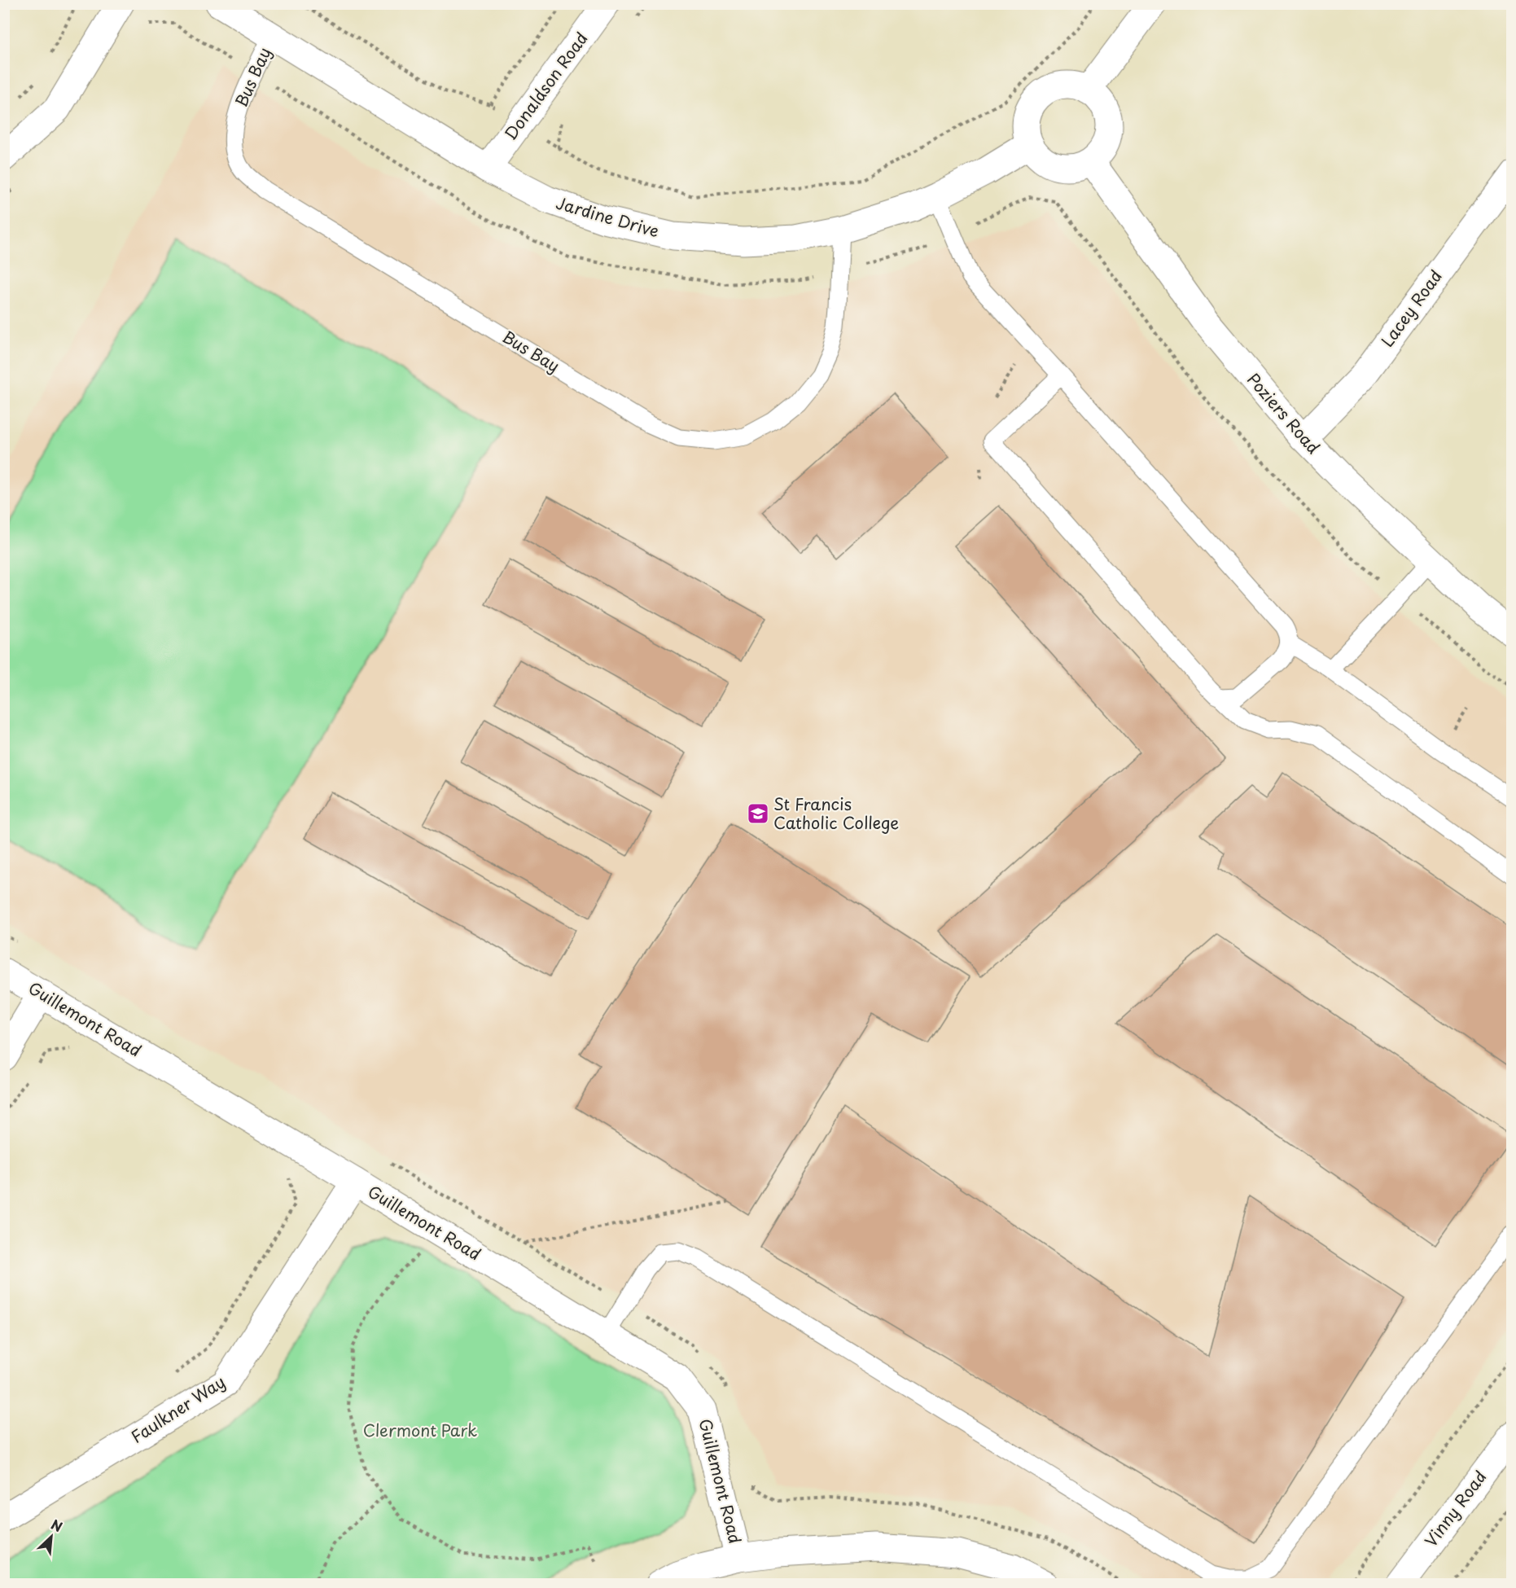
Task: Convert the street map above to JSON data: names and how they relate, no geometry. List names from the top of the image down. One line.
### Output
{"streets":{"street":["Donaldson Road","Jardine Drive","Lacey Road","Poziers Road","Guillemont Road","Faulkner Way","Vinny Road"],"lane":["Bus Bay"]},"crossings":[["Bus Bay","Jardine Drive"],["Donaldson Road","Jardine Drive"],["Jardine Drive","Poziers Road"],["Lacey Road","Poziers Road"],["Guillemont Road","Faulkner Way"]],"parks":["Clermont Park"],"places":{"school or university":["St Francis Catholic College"]},"north":"top right"}
